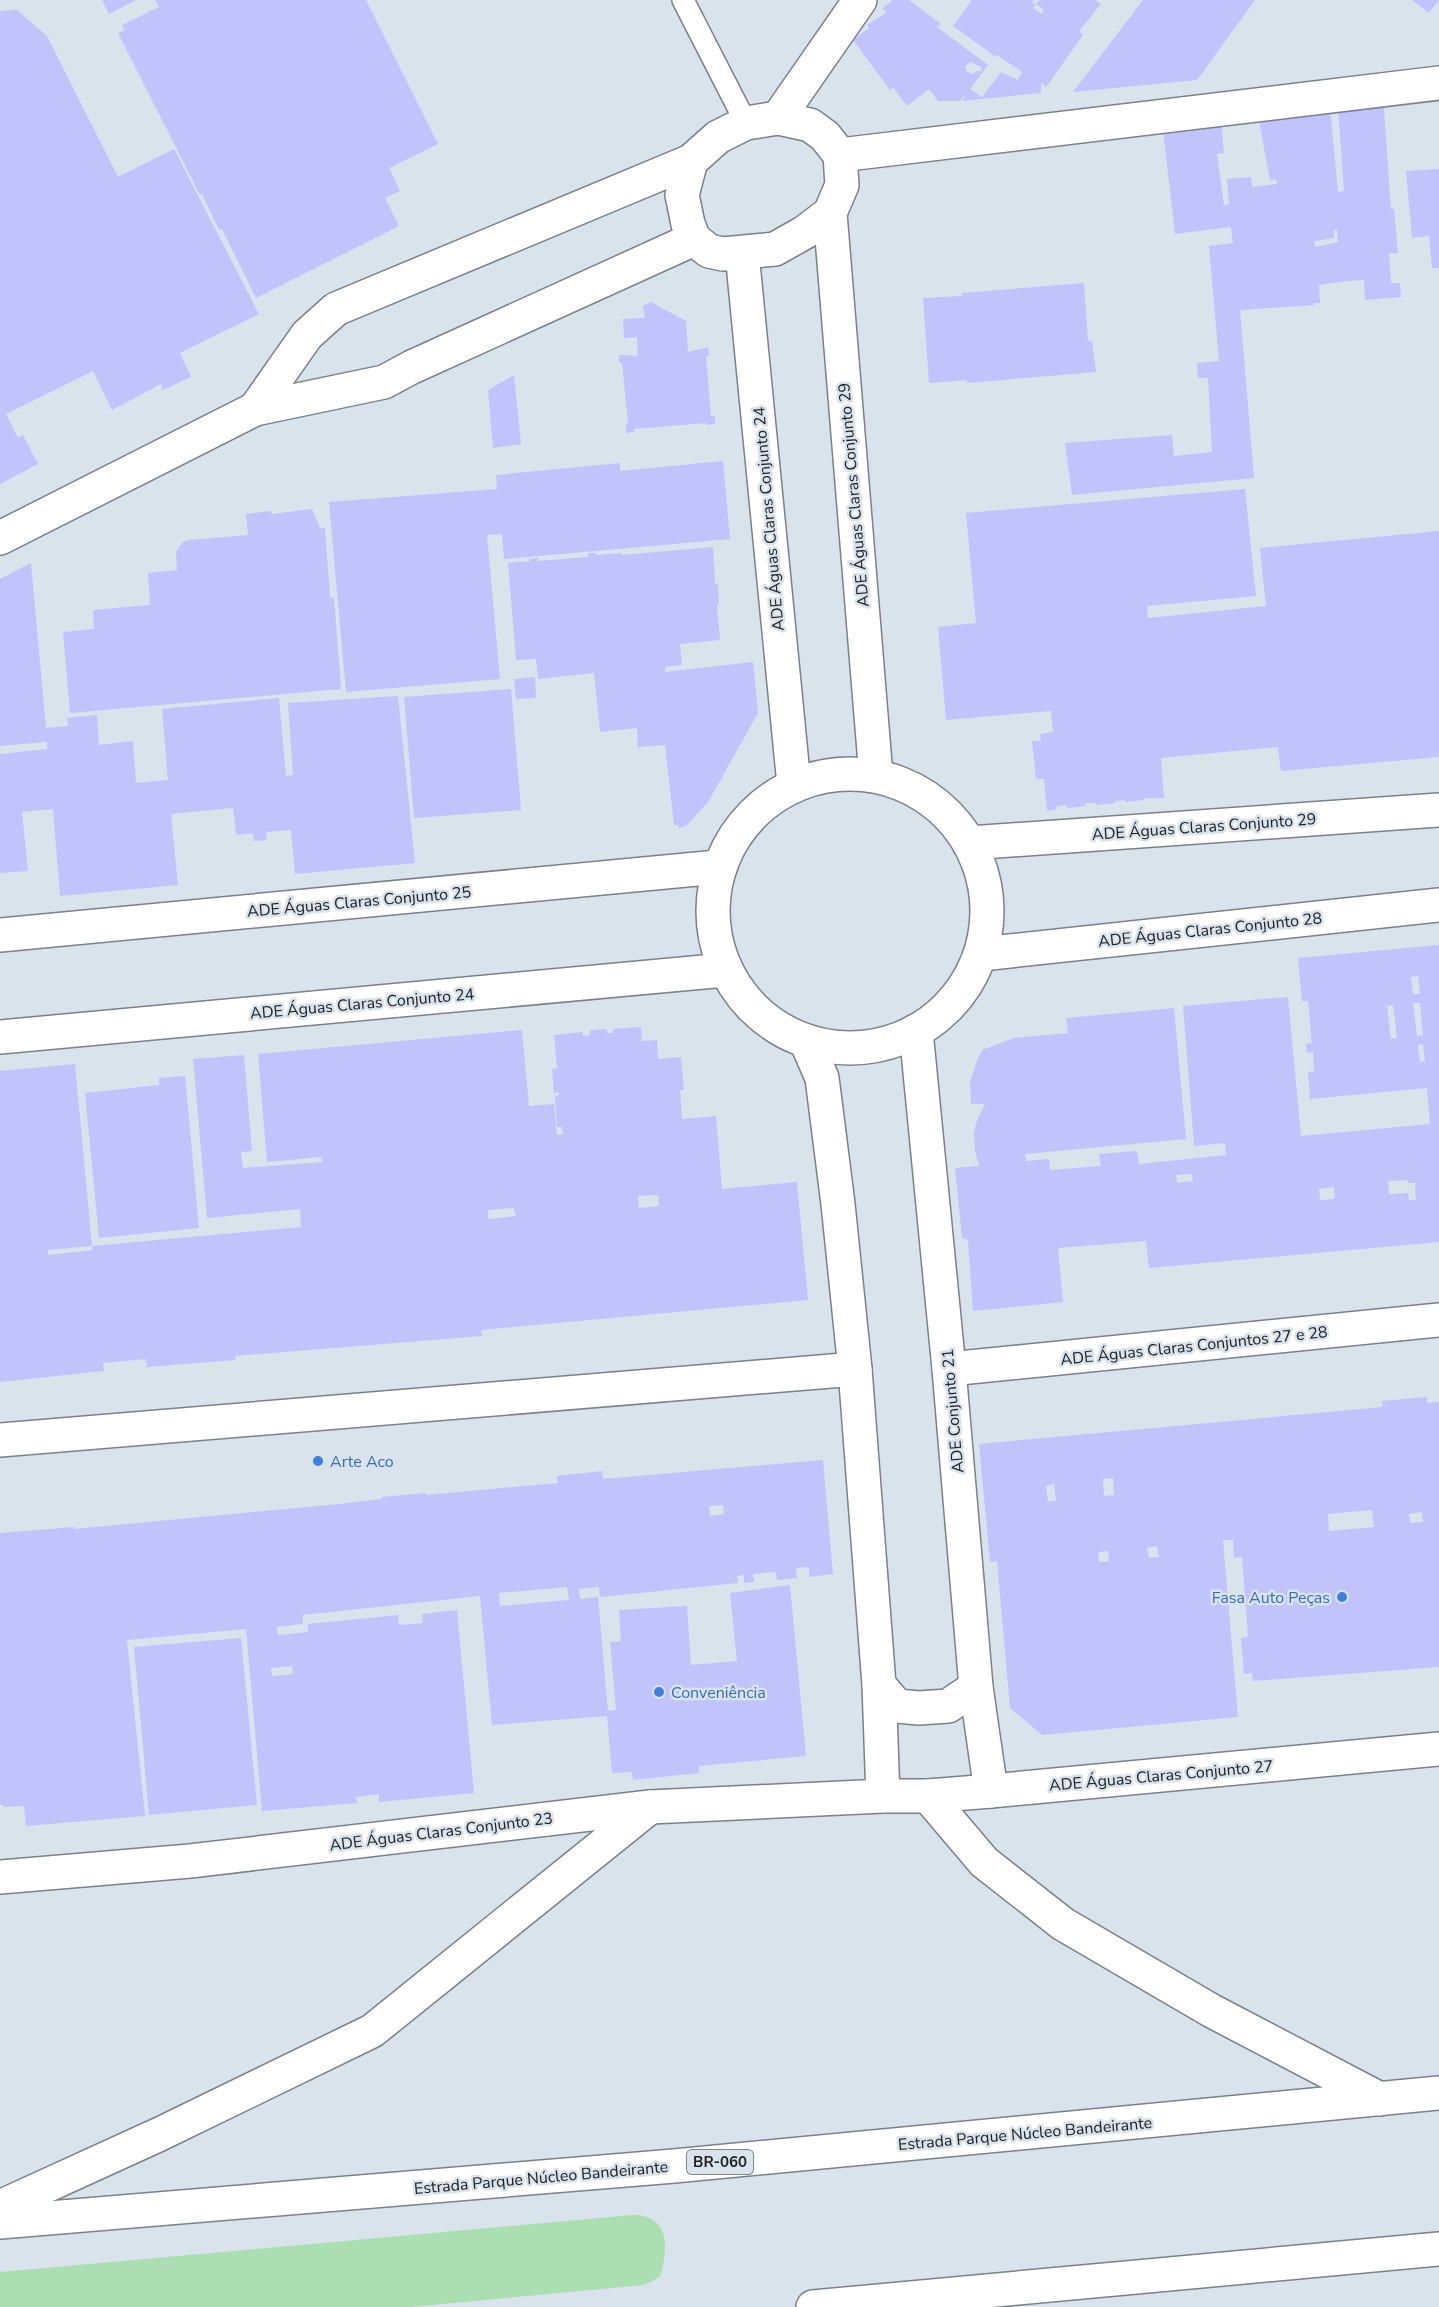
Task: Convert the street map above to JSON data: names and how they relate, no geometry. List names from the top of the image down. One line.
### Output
{"streets":{"main road":["ADE Águas Claras Conjunto 29","ADE Águas Claras Conjunto 24","ADE Águas Claras Conjunto 25","ADE Águas Claras Conjunto 28","ADE Águas Claras Conjuntos 27 e 28","ADE Conjunto 21","ADE Águas Claras Conjunto 27","ADE Águas Claras Conjunto 23","Estrada Parque Núcleo Bandeirante","BR-060"]},"crossings":[["ADE Águas Claras Conjunto 29","ADE Águas Claras Conjunto 24"],["ADE Águas Claras Conjuntos 27 e 28","ADE Conjunto 21"],["ADE Conjunto 21","ADE Águas Claras Conjunto 27"],["ADE Águas Claras Conjunto 27","ADE Águas Claras Conjunto 23"]],"places":["Arte Aco","Fasa Auto Peças","Conveniência"]}
